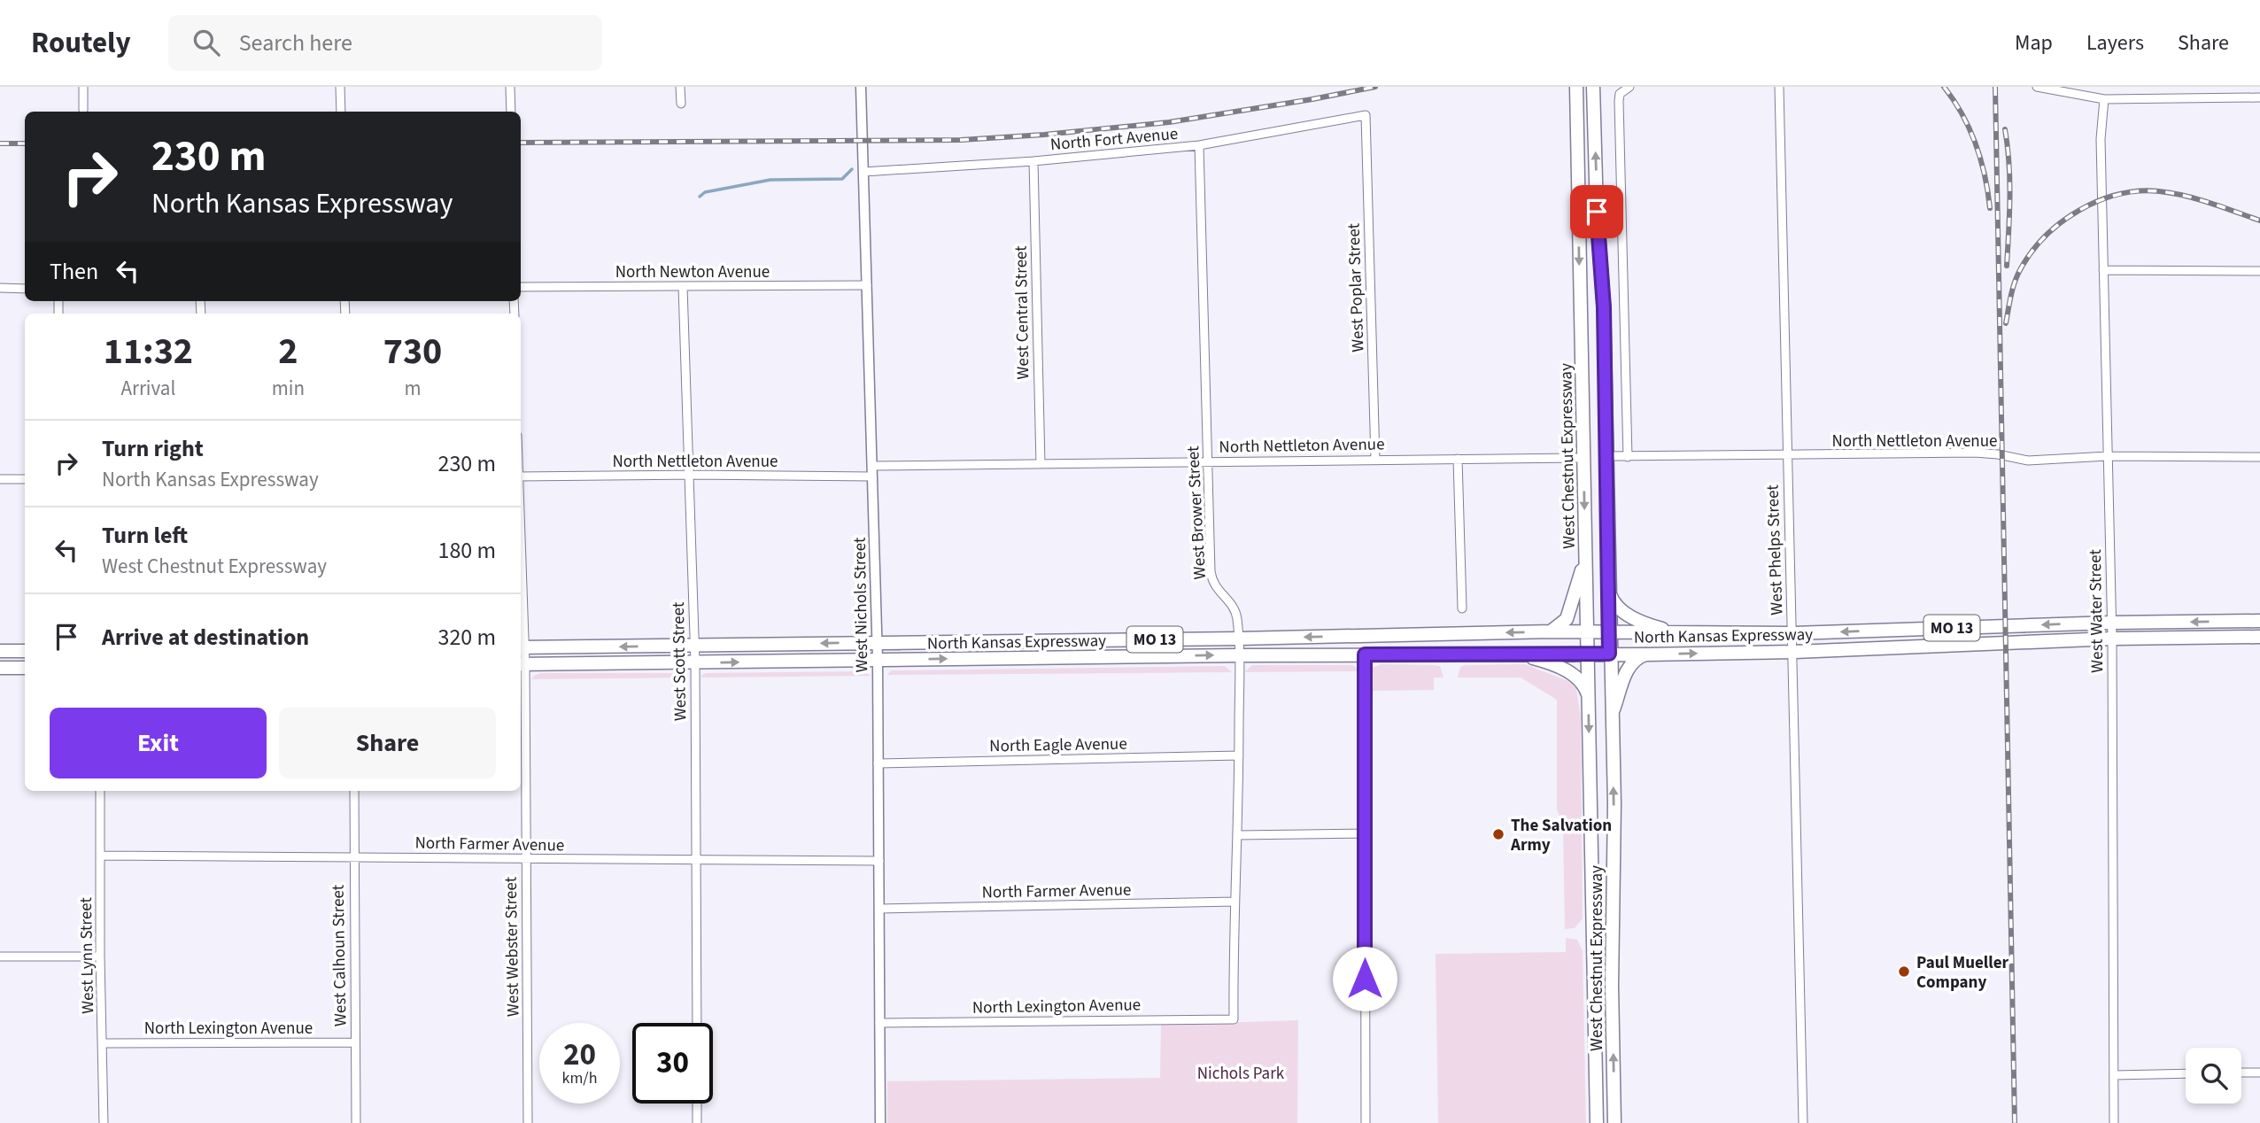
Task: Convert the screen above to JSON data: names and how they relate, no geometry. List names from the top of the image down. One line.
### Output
{"streets":{"main road":["West Chestnut Expressway","MO 13","North Kansas Expressway"],"street":["North Fort Avenue","North Newton Avenue","West Poplar Street","West Central Street","North Nettleton Avenue","West Brower Street","West Phelps Street","West Nichols Street","West Water Street","West Scott Street","North Eagle Avenue","North Farmer Avenue","West Webster Street","West Lynn Street","West Calhoun Street","North Lexington Avenue"]},"crossings":[["North Fort Avenue","West Poplar Street"],["North Fort Avenue","West Central Street"],["North Fort Avenue","West Brower Street"],["North Fort Avenue","West Nichols Street"],["North Newton Avenue","West Nichols Street"],["North Newton Avenue","West Scott Street"],["West Poplar Street","North Nettleton Avenue"],["West Central Street","North Nettleton Avenue"],["North Nettleton Avenue","West Chestnut Expressway"],["North Nettleton Avenue","West Brower Street"],["North Nettleton Avenue","West Phelps Street"],["North Nettleton Avenue","West Nichols Street"],["North Nettleton Avenue","West Water Street"],["North Nettleton Avenue","West Scott Street"],["West Chestnut Expressway","North Kansas Expressway"],["West Brower Street","North Kansas Expressway"],["West Brower Street","North Eagle Avenue"],["West Brower Street","North Farmer Avenue"],["West Brower Street","North Lexington Avenue"],["West Phelps Street","North Kansas Expressway"],["West Nichols Street","North Kansas Expressway"],["West Nichols Street","North Eagle Avenue"],["West Nichols Street","North Farmer Avenue"],["West Nichols Street","North Lexington Avenue"],["West Water Street","North Kansas Expressway"],["North Kansas Expressway","West Scott Street"],["North Kansas Expressway","West Webster Street"],["West Scott Street","North Farmer Avenue"],["North Farmer Avenue","West Webster Street"],["North Farmer Avenue","West Lynn Street"],["North Farmer Avenue","West Calhoun Street"],["West Lynn Street","North Lexington Avenue"],["West Calhoun Street","North Lexington Avenue"]],"parks":["Nichols Park"],"places":["The Salvation Army","Paul Mueller Company"],"page":{"header":"Routely","search":"Search here","nav":["Map","Layers","Share"],"turn":["230 m","North Kansas Expressway"],"then":"Then","eta":["11:32","Arrival","2","min","730","m"],"list":[{"name":"Turn right","note":"North Kansas Expressway","value":"230 m"},{"name":"Turn left","note":"West Chestnut Expressway","value":"180 m"},{"name":"Arrive at destination","value":"320 m"}],"buttons":["Exit","Share"],"speed":"20 km/h","limit":"30"}}
